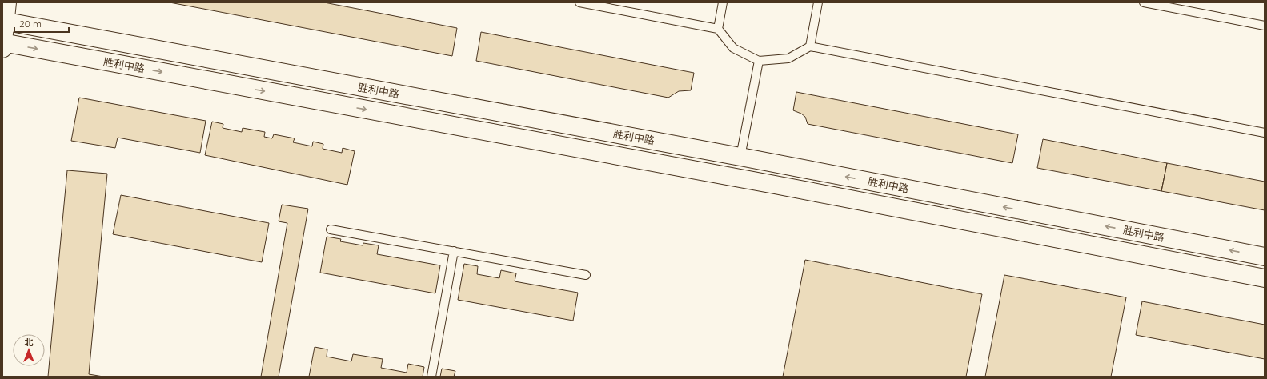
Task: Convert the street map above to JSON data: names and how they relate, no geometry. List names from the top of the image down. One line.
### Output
{"streets":{"street":["胜利中路"]},"scale_bar":"20 m","north":"top"}
